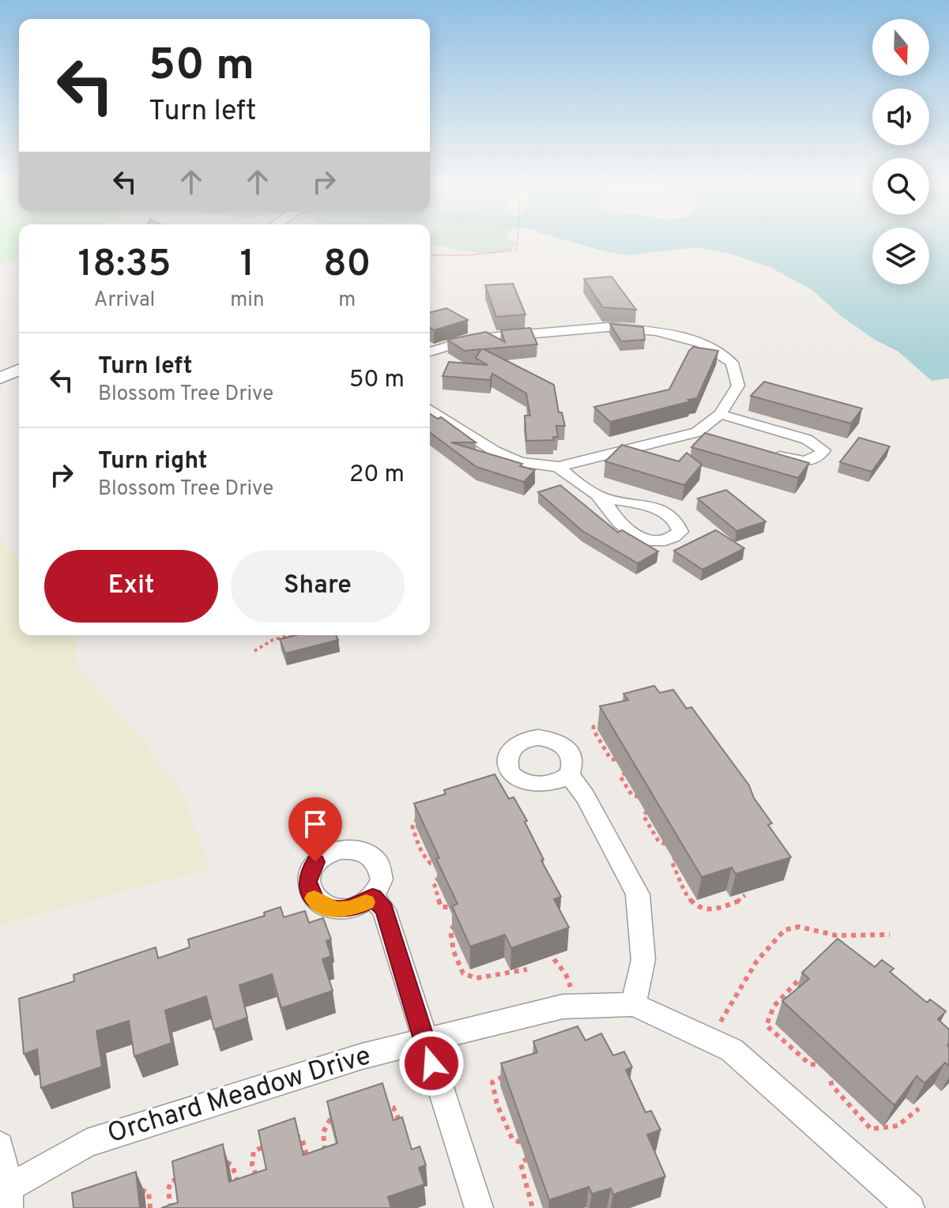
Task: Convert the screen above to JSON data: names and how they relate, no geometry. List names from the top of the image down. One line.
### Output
{"streets":{"street":["Orchard Meadow Drive"]},"north":"bottom","page":{"turn":["50 m","Turn left"],"eta":["18:35","Arrival","1","min","80","m"],"list":[{"name":"Turn left","note":"Blossom Tree Drive","value":"50 m"},{"name":"Turn right","note":"Blossom Tree Drive","value":"20 m"}],"buttons":["Exit","Share"]}}
